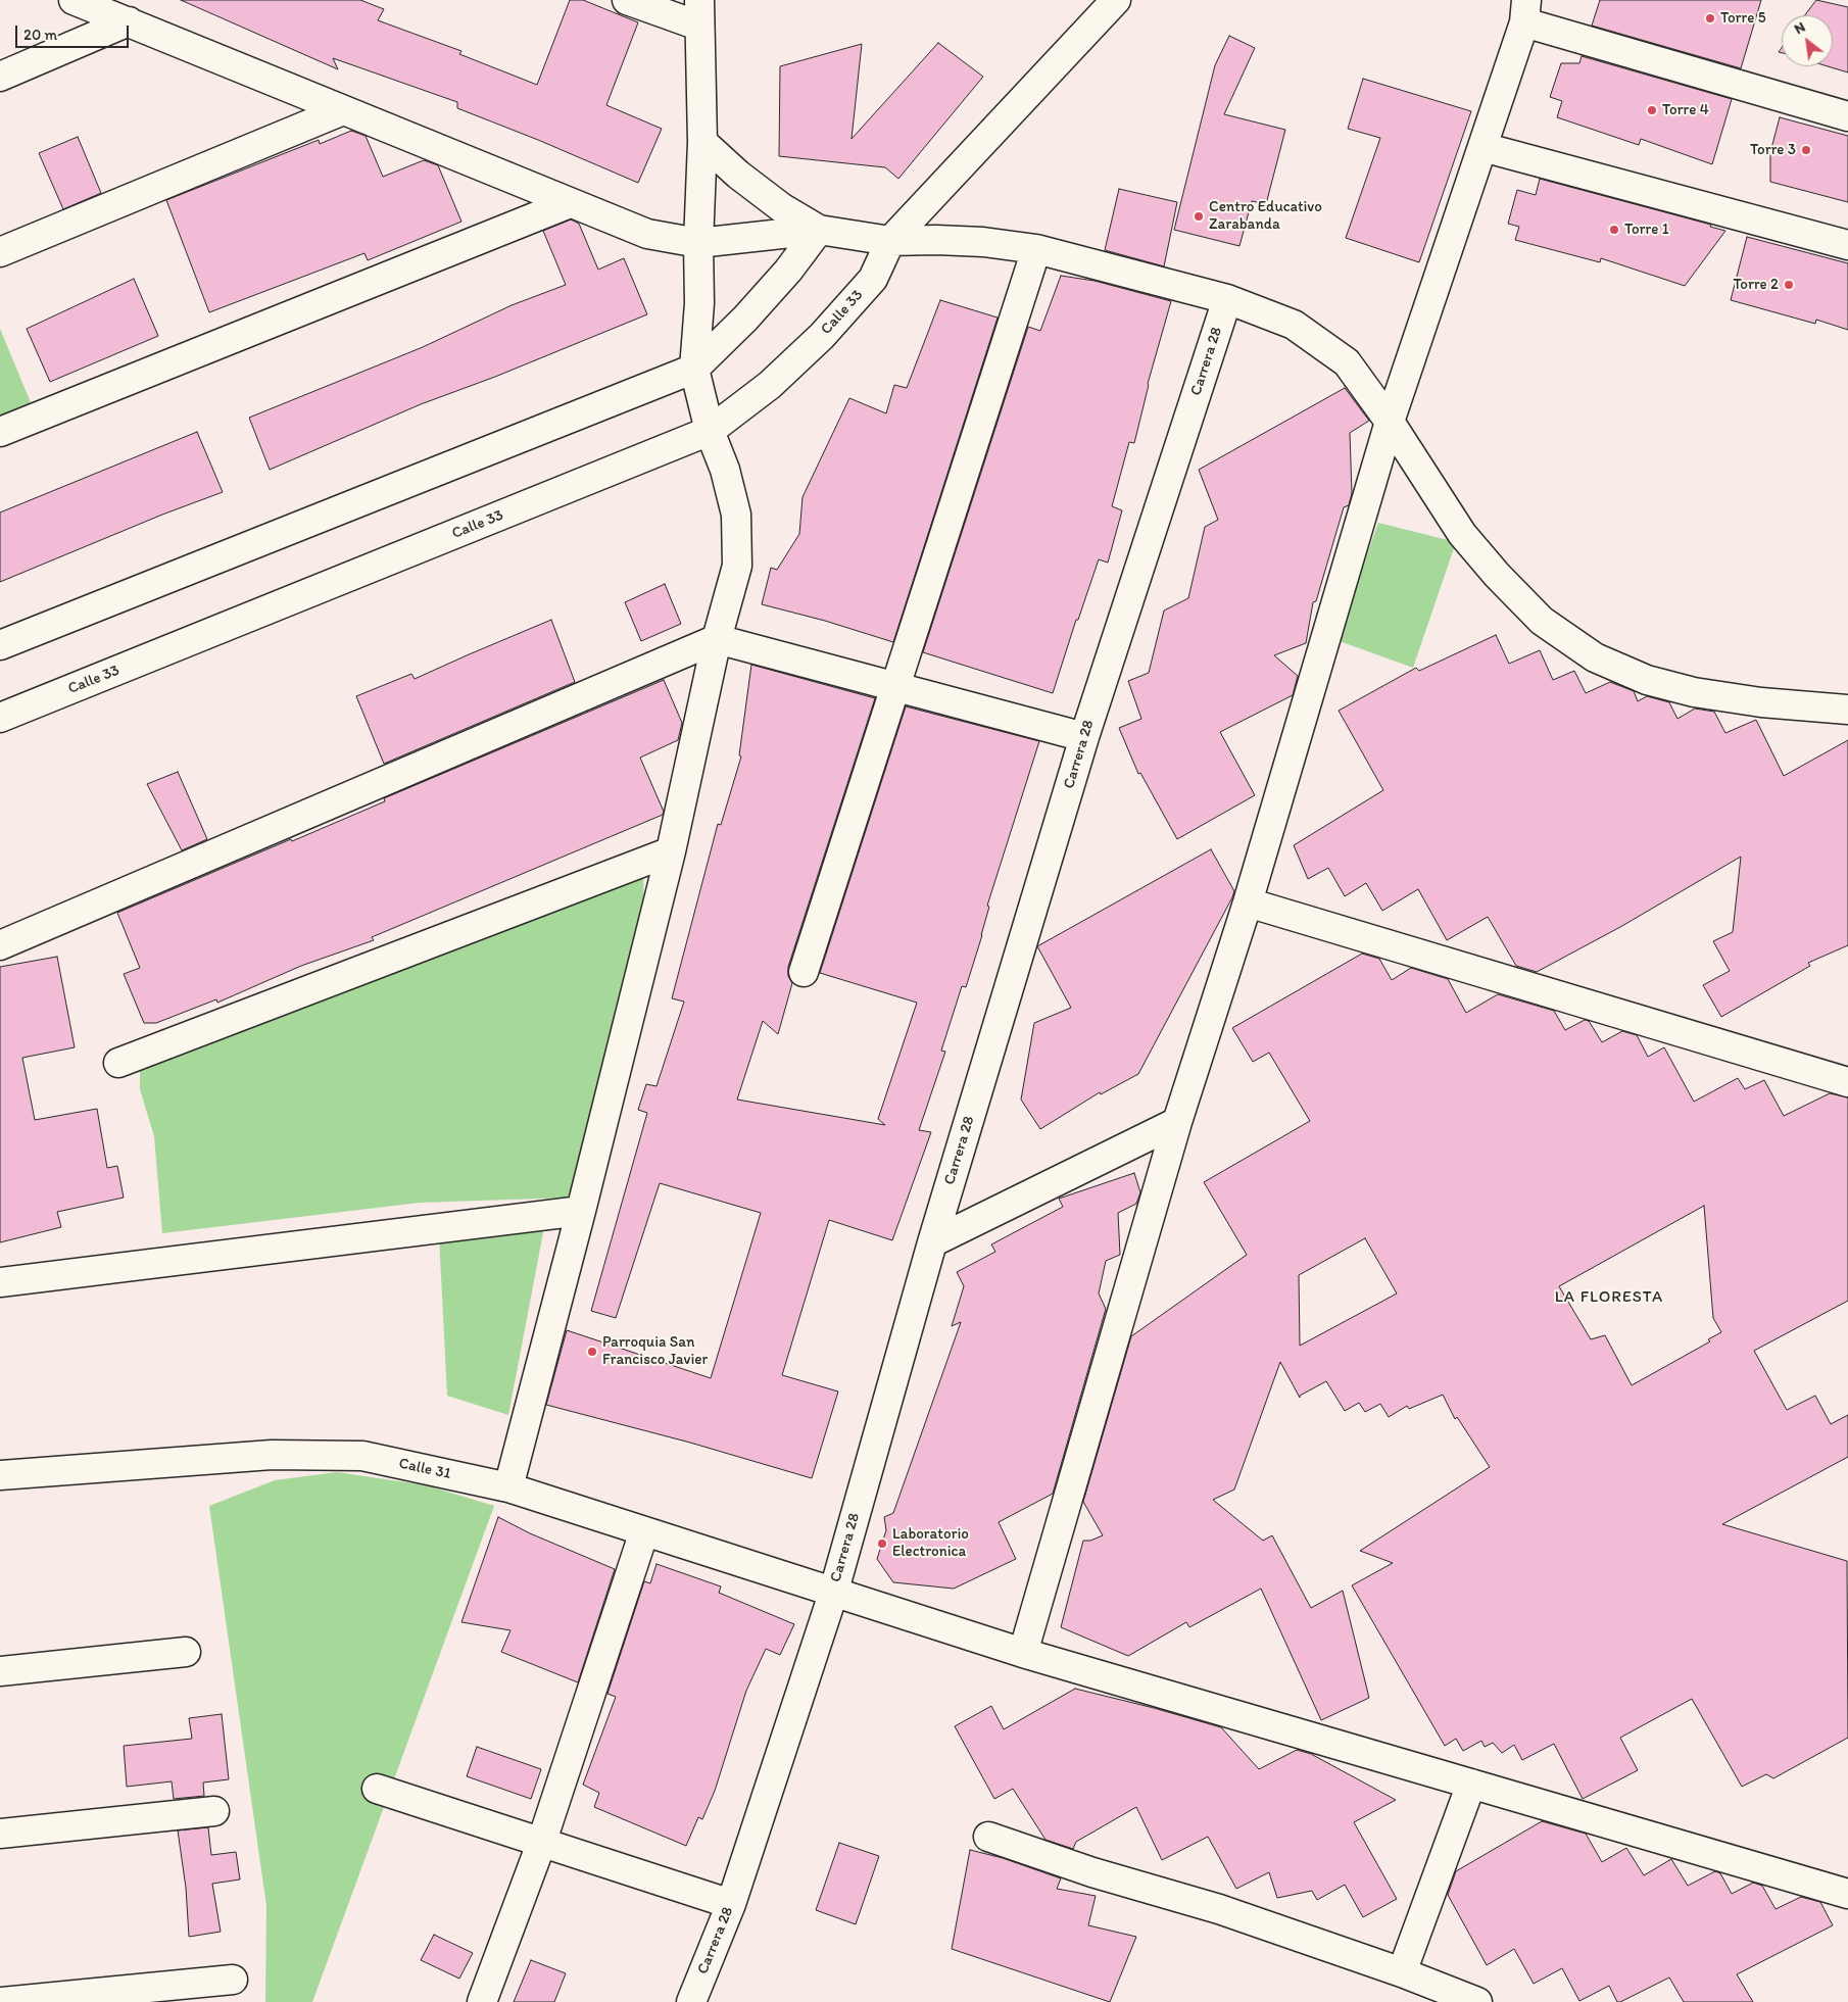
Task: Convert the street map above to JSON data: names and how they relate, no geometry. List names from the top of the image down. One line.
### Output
{"streets":{"street":["Calle 33","Carrera 28","Calle 31"]},"crossings":[["Carrera 28","Calle 31"]],"districts":["LA FLORESTA"],"places":["Torre 5","Torre 4","Torre 3","Centro Educativo Zarabanda","Torre 1","Torre 2","Parroquia San Francisco Javier","Laboratorio Electronica"],"scale_bar":"20 m","north":"top left"}
